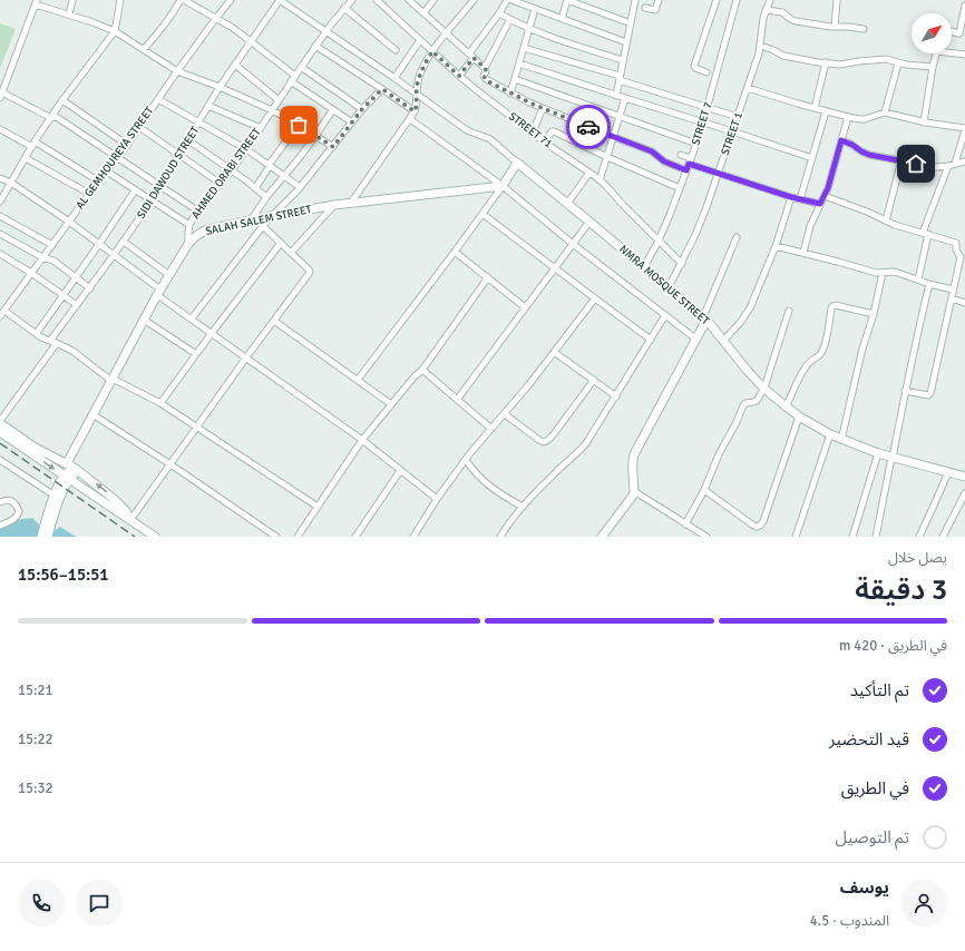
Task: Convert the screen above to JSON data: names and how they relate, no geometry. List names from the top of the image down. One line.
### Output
{"streets":{"street":["STREET 7","STREET 71","STREET 1","AL GEMHOUREYA STREET","SIDI DAWOUD STREET","AHMED ORABI STREET","SALAH SALEM STREET","NMRA MOSQUE STREET"]},"crossings":[["STREET 7","STREET 71"],["STREET 7","NMRA MOSQUE STREET"],["STREET 71","STREET 1"],["STREET 1","NMRA MOSQUE STREET"],["SIDI DAWOUD STREET","NMRA MOSQUE STREET"],["AHMED ORABI STREET","SALAH SALEM STREET"],["AHMED ORABI STREET","NMRA MOSQUE STREET"]],"north":"top right","page":{"heading":["3 دقيقة","يصل خلال","15:51–15:56"],"panel":["يوسف","المندوب · 4.5"],"bar":"في الطريق · 420 m","list":[["تم التأكيد","15:21"],["قيد التحضير","15:22"],["في الطريق","15:32"],"تم التوصيل"]}}
